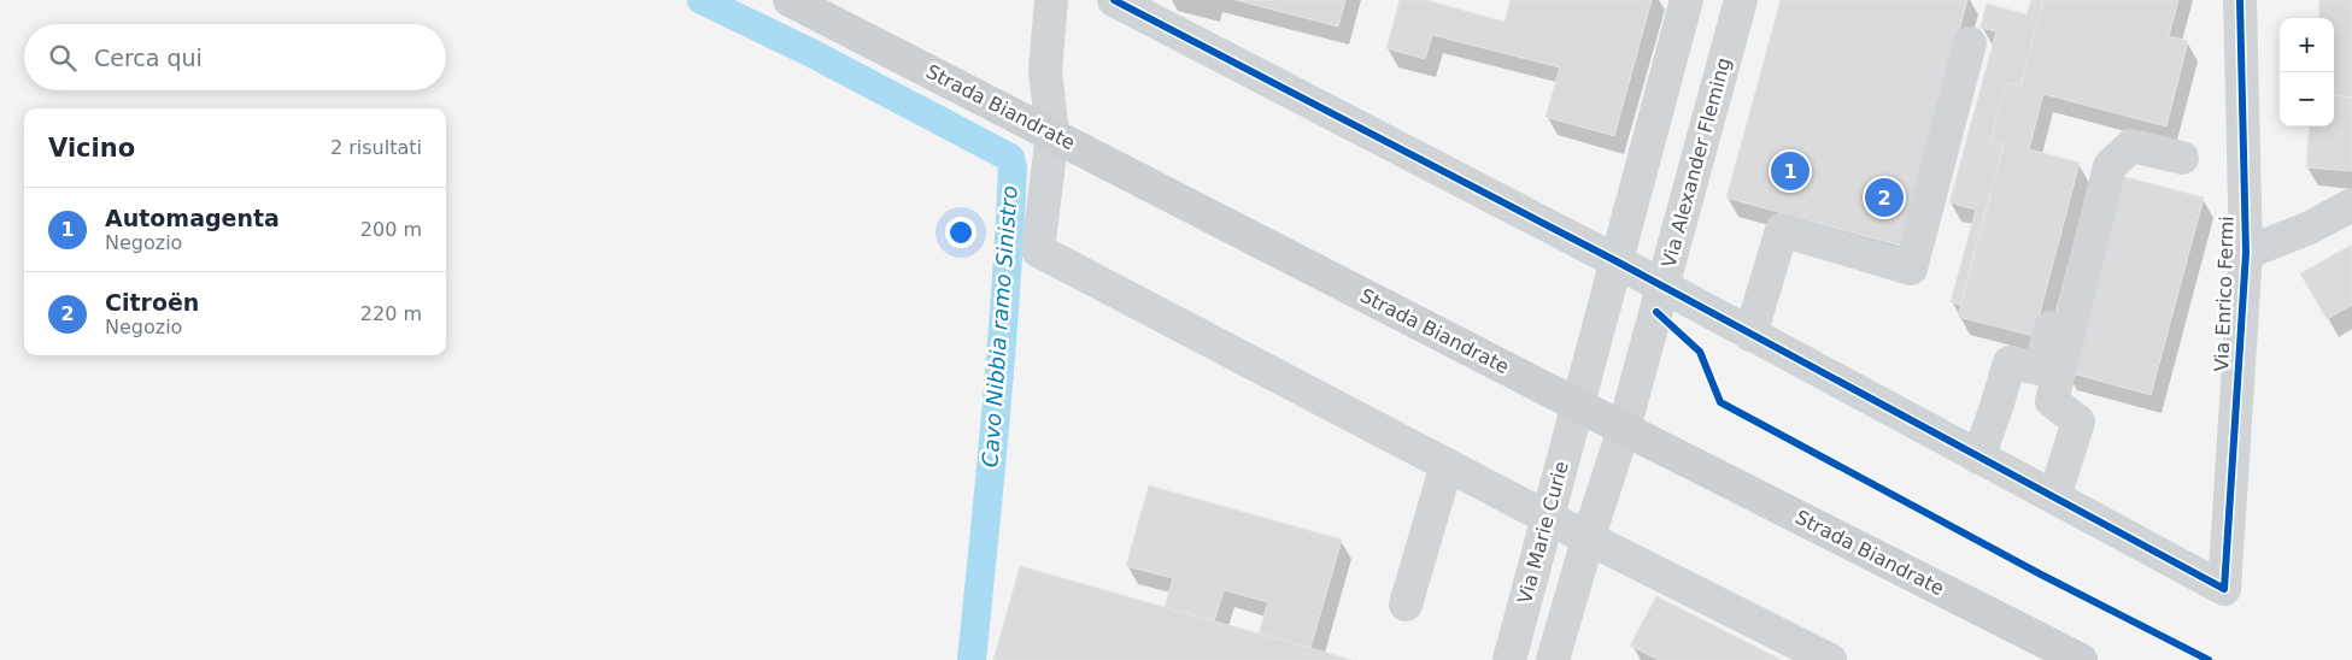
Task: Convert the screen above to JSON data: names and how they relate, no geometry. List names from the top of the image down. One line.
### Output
{"streets":{"main road":["Strada Biandrate"],"street":["Via Alexander Fleming","Via Enrico Fermi","Via Marie Curie"]},"crossings":[["Strada Biandrate","Via Alexander Fleming"],["Strada Biandrate","Via Marie Curie"]],"water":["Cavo Nibbia ramo Sinistro"],"page":{"map_buttons":["+","−"],"search":"Cerca qui","heading":["Vicino","2 risultati"],"pins":["1","2"],"list":[{"mark":"1","name":"Automagenta","note":"Negozio","value":"200 m"},{"mark":"2","name":"Citroën","note":"Negozio","value":"220 m"}]}}
